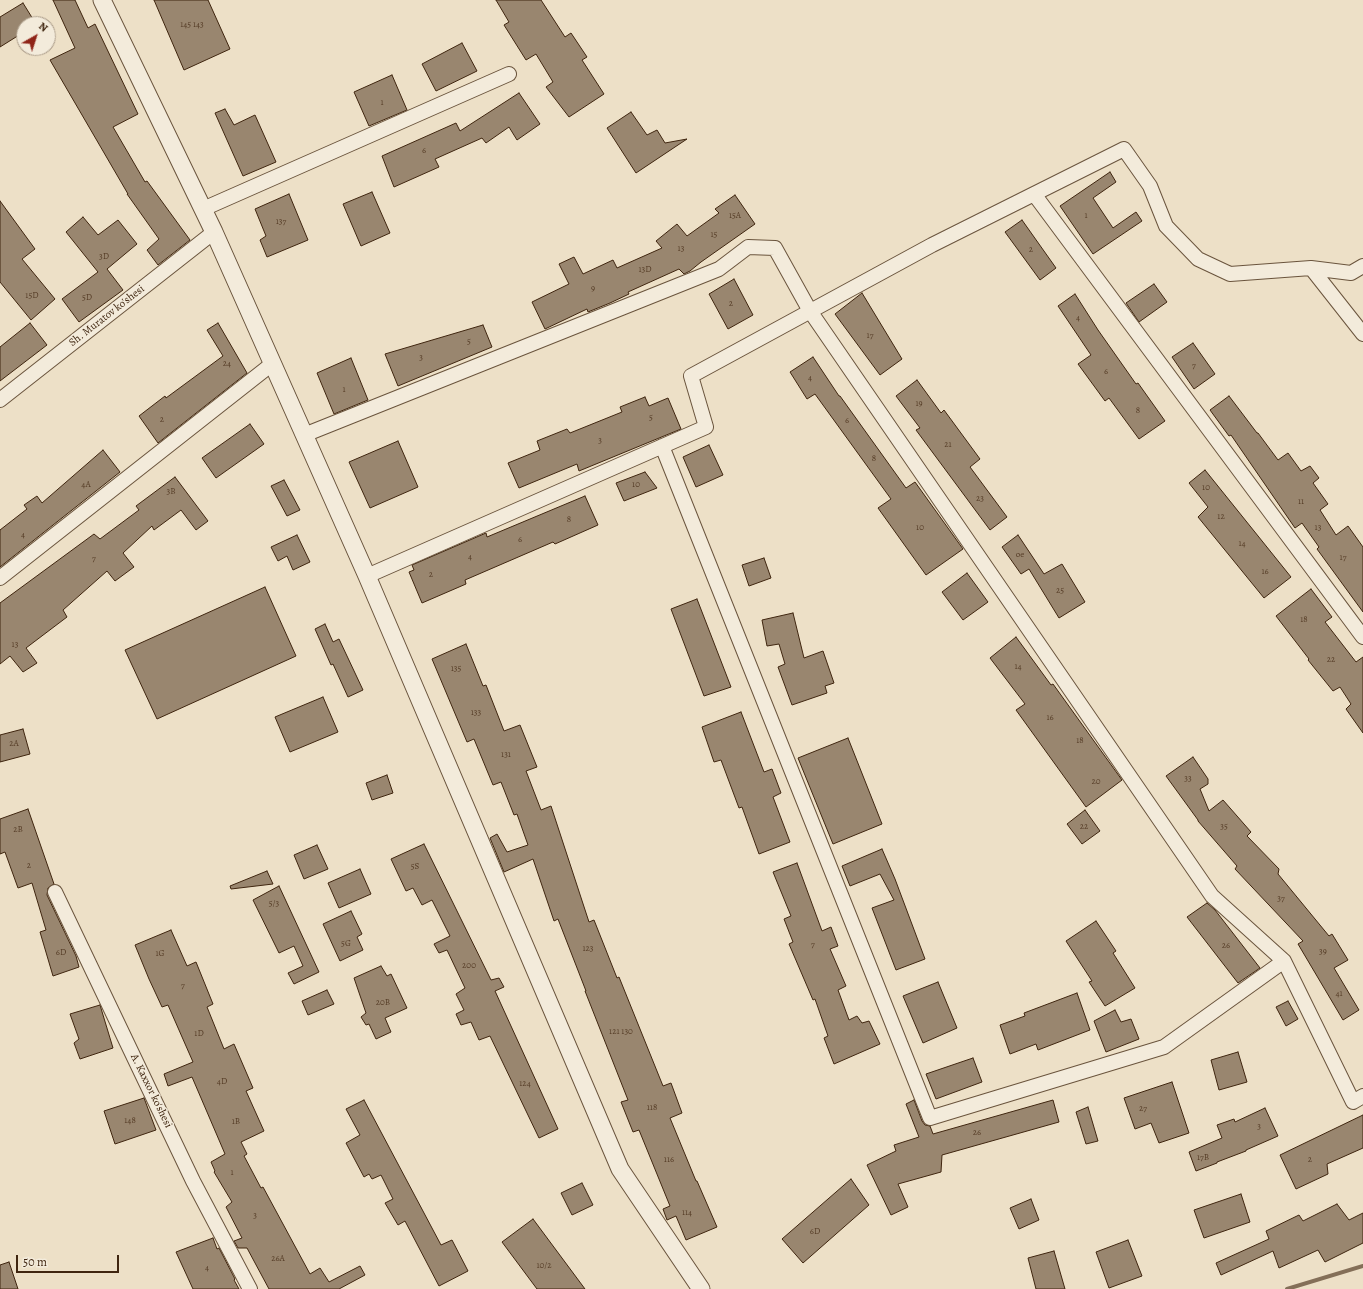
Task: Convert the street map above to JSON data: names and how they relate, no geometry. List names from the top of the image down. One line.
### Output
{"streets":{"street":["Sh. Muratov ko'shesi","A. Kaxxor ko'shesi"]},"house_numbers":["145 143","1","6","15A","1","137","15","13","2","3D","13D","9","15D","5D","2","4","17","5","3","24","7","6","4","1","19","8","5","2","6","3","21","8","4A","10","10","3B","23","11","12","8","10","13","4","6","14","oe","4","17","7","16","2","25","18","13","22","14","135","133","16","18","2A","131","33","20","22","35","2B","2","5S","37","5/3","5G","7","26","123","39","6D","1G","200","7","41","20B","121 130","1D","4D","124","118","27","148","1B","3","26","17B","116","2","1","114","3","6D","26A","10/2","4"],"scale_bar":"50 m","north":"top right"}
